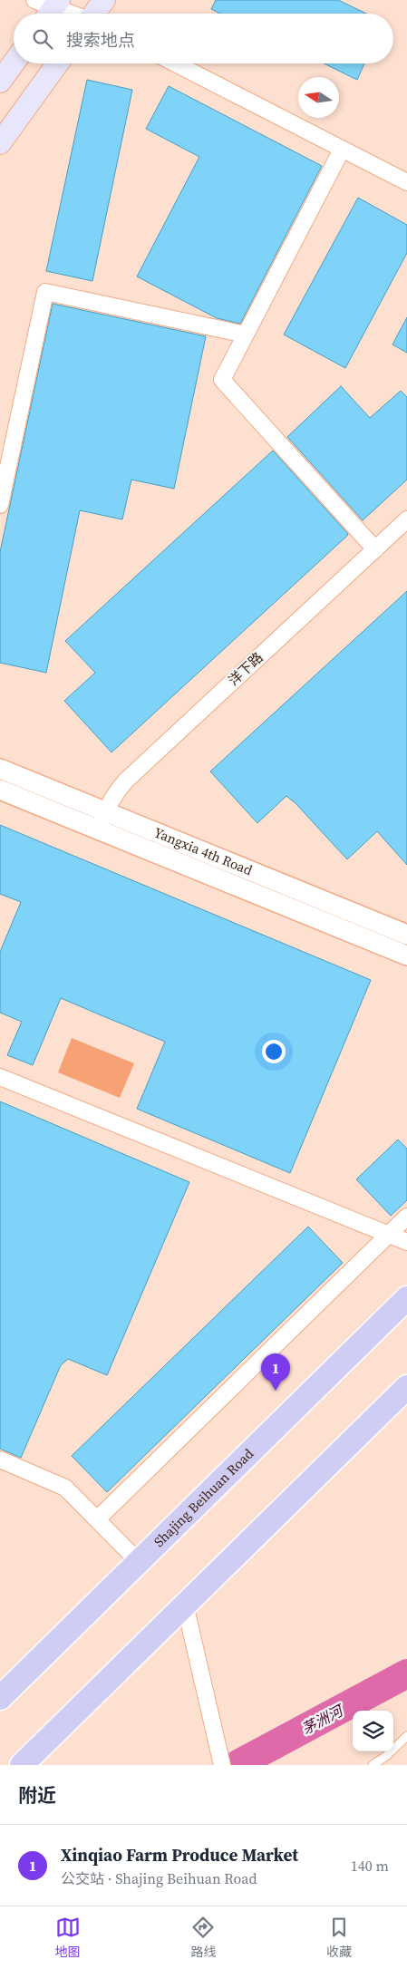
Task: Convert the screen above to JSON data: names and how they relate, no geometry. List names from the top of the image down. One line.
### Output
{"streets":{"main road":["Shajing Beihuan Road"],"street":["洋下路","Yangxia 4th Road"]},"crossings":[["洋下路","Yangxia 4th Road"]],"water":["茅洲河"],"north":"left","page":{"search":"搜索地点","pins":"1","heading":"附近","list":[{"mark":"1","name":"Xinqiao Farm Produce Market","note":"公交站 · Shajing Beihuan Road","value":"140 m"}],"nav":["地图","路线","收藏"]}}
